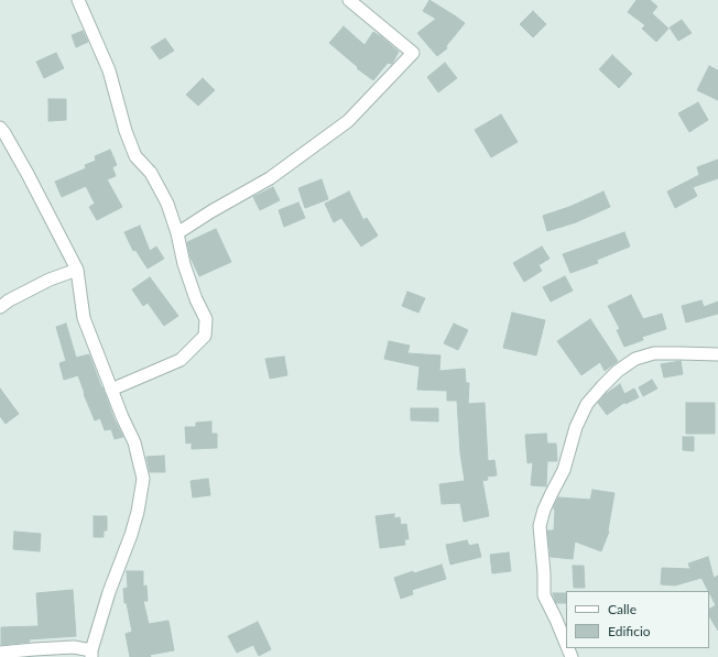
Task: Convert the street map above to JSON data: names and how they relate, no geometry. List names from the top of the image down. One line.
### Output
{"legend":["Calle","Edificio"]}
